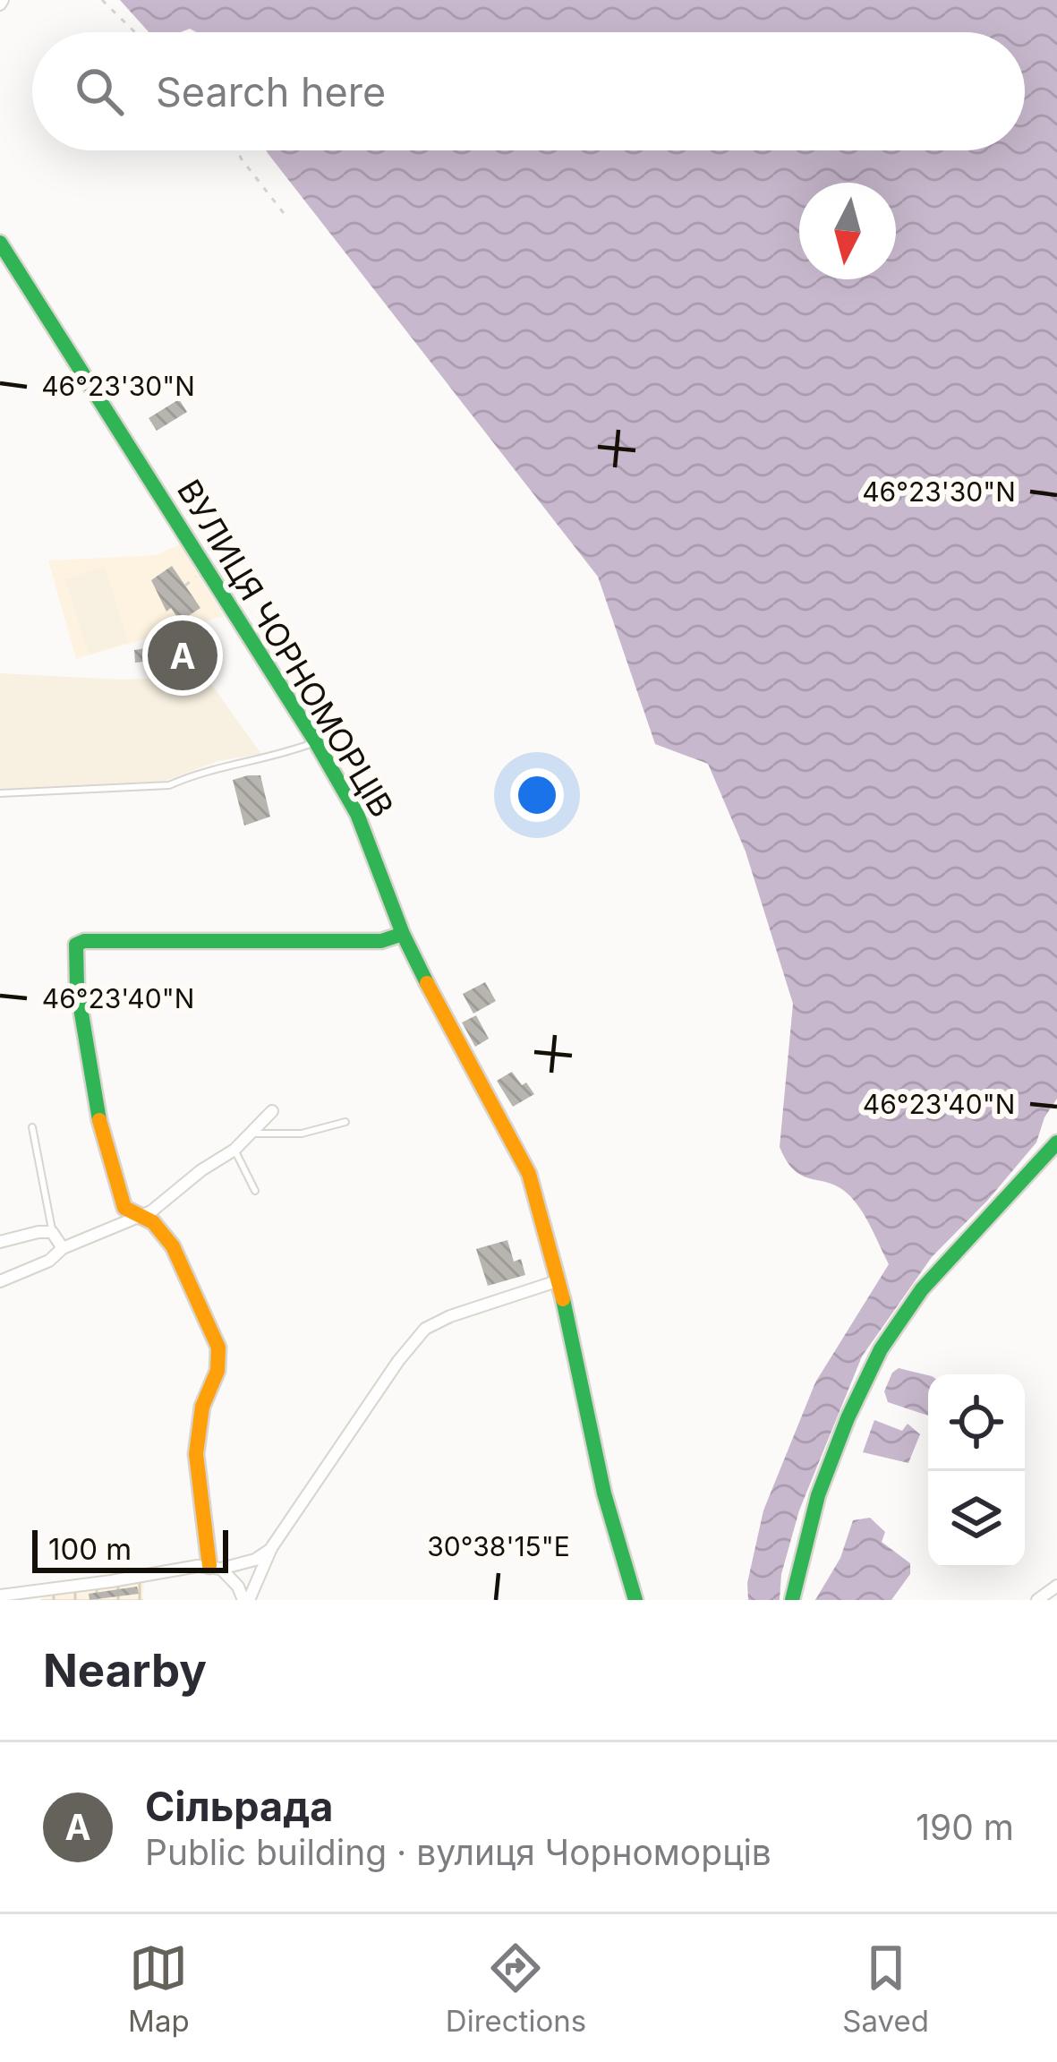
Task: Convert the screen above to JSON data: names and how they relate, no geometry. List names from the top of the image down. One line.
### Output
{"streets":{"street":["ВУЛИЦЯ ЧОРНОМОРЦІВ"]},"scale_bar":"100 m","north":"bottom","page":{"search":"Search here","pins":"A","scale":"100 m","heading":"Nearby","list":[{"mark":"A","name":"Сільрада","note":"Public building · вулиця Чорноморців","value":"190 m"}],"nav":["Map","Directions","Saved"]},"coordinates":["46°23'30\"N","46°23'40\"N","30°38'15\"E"]}
